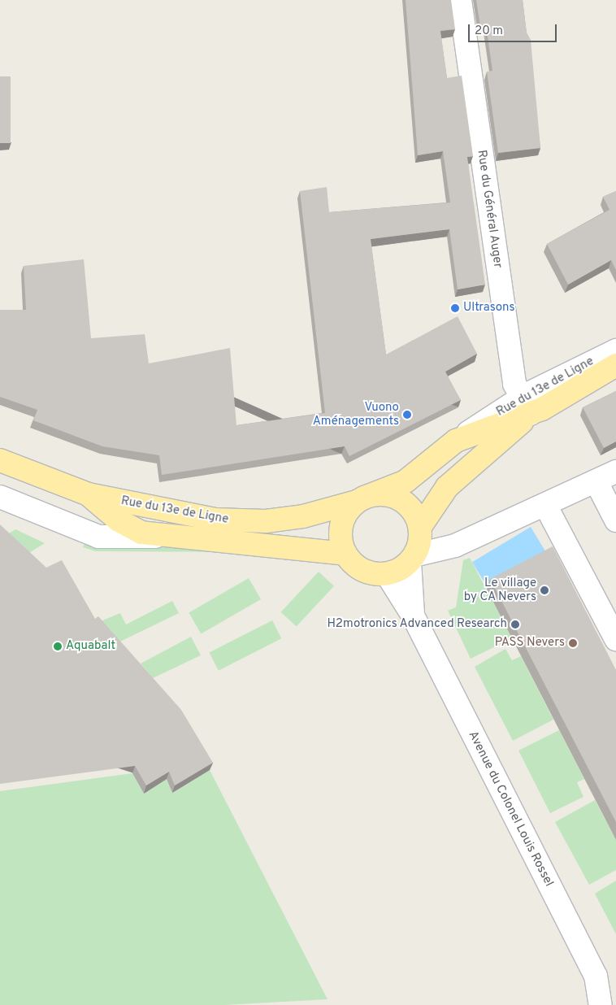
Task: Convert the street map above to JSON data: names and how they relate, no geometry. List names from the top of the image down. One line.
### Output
{"streets":{"main road":["Rue du 13e de Ligne"],"street":["Rue du Général Auger","Avenue du Colonel Louis Rossel"]},"crossings":[["Rue du Général Auger","Rue du 13e de Ligne"],["Rue du 13e de Ligne","Avenue du Colonel Louis Rossel"]],"places":["Ultrasons","Vuono Aménagements","Le village by CA Nevers","H2motronics Advanced Research","PASS Nevers","Aquabalt"],"scale_bar":"20 m"}
